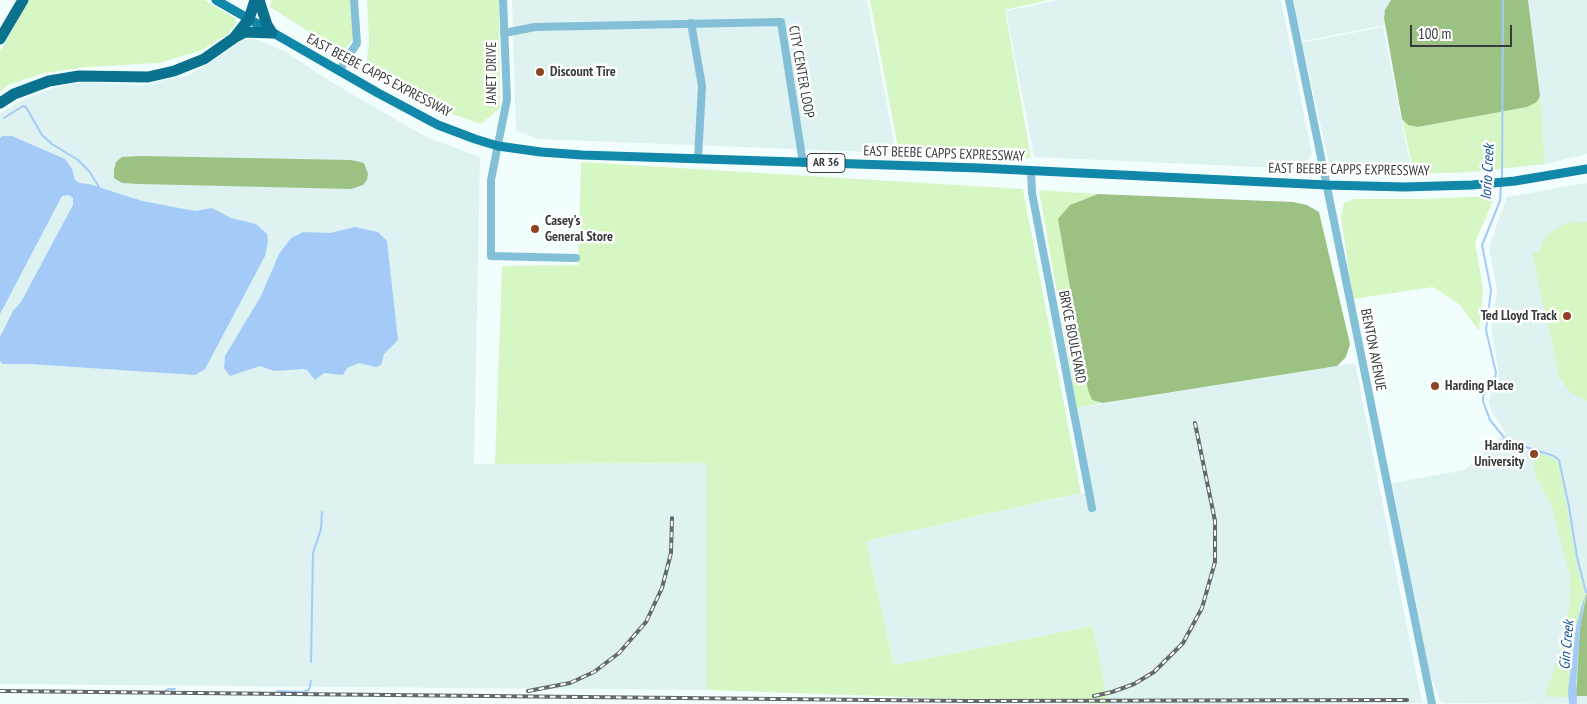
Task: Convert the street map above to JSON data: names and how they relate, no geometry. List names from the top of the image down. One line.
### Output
{"streets":{"main road":["EAST BEEBE CAPPS EXPRESSWAY","AR 36"],"street":["CITY CENTER LOOP","JANET DRIVE","BRYCE BOULEVARD","BENTON AVENUE"]},"crossings":[["CITY CENTER LOOP","JANET DRIVE"],["CITY CENTER LOOP","EAST BEEBE CAPPS EXPRESSWAY"],["JANET DRIVE","EAST BEEBE CAPPS EXPRESSWAY"],["EAST BEEBE CAPPS EXPRESSWAY","BRYCE BOULEVARD"],["EAST BEEBE CAPPS EXPRESSWAY","BENTON AVENUE"]],"water":["Iorio Creek","Gin Creek"],"places":["Discount Tire","Casey's General Store","Ted Lloyd Track","Harding Place","Harding University"],"scale_bar":"100 m"}
